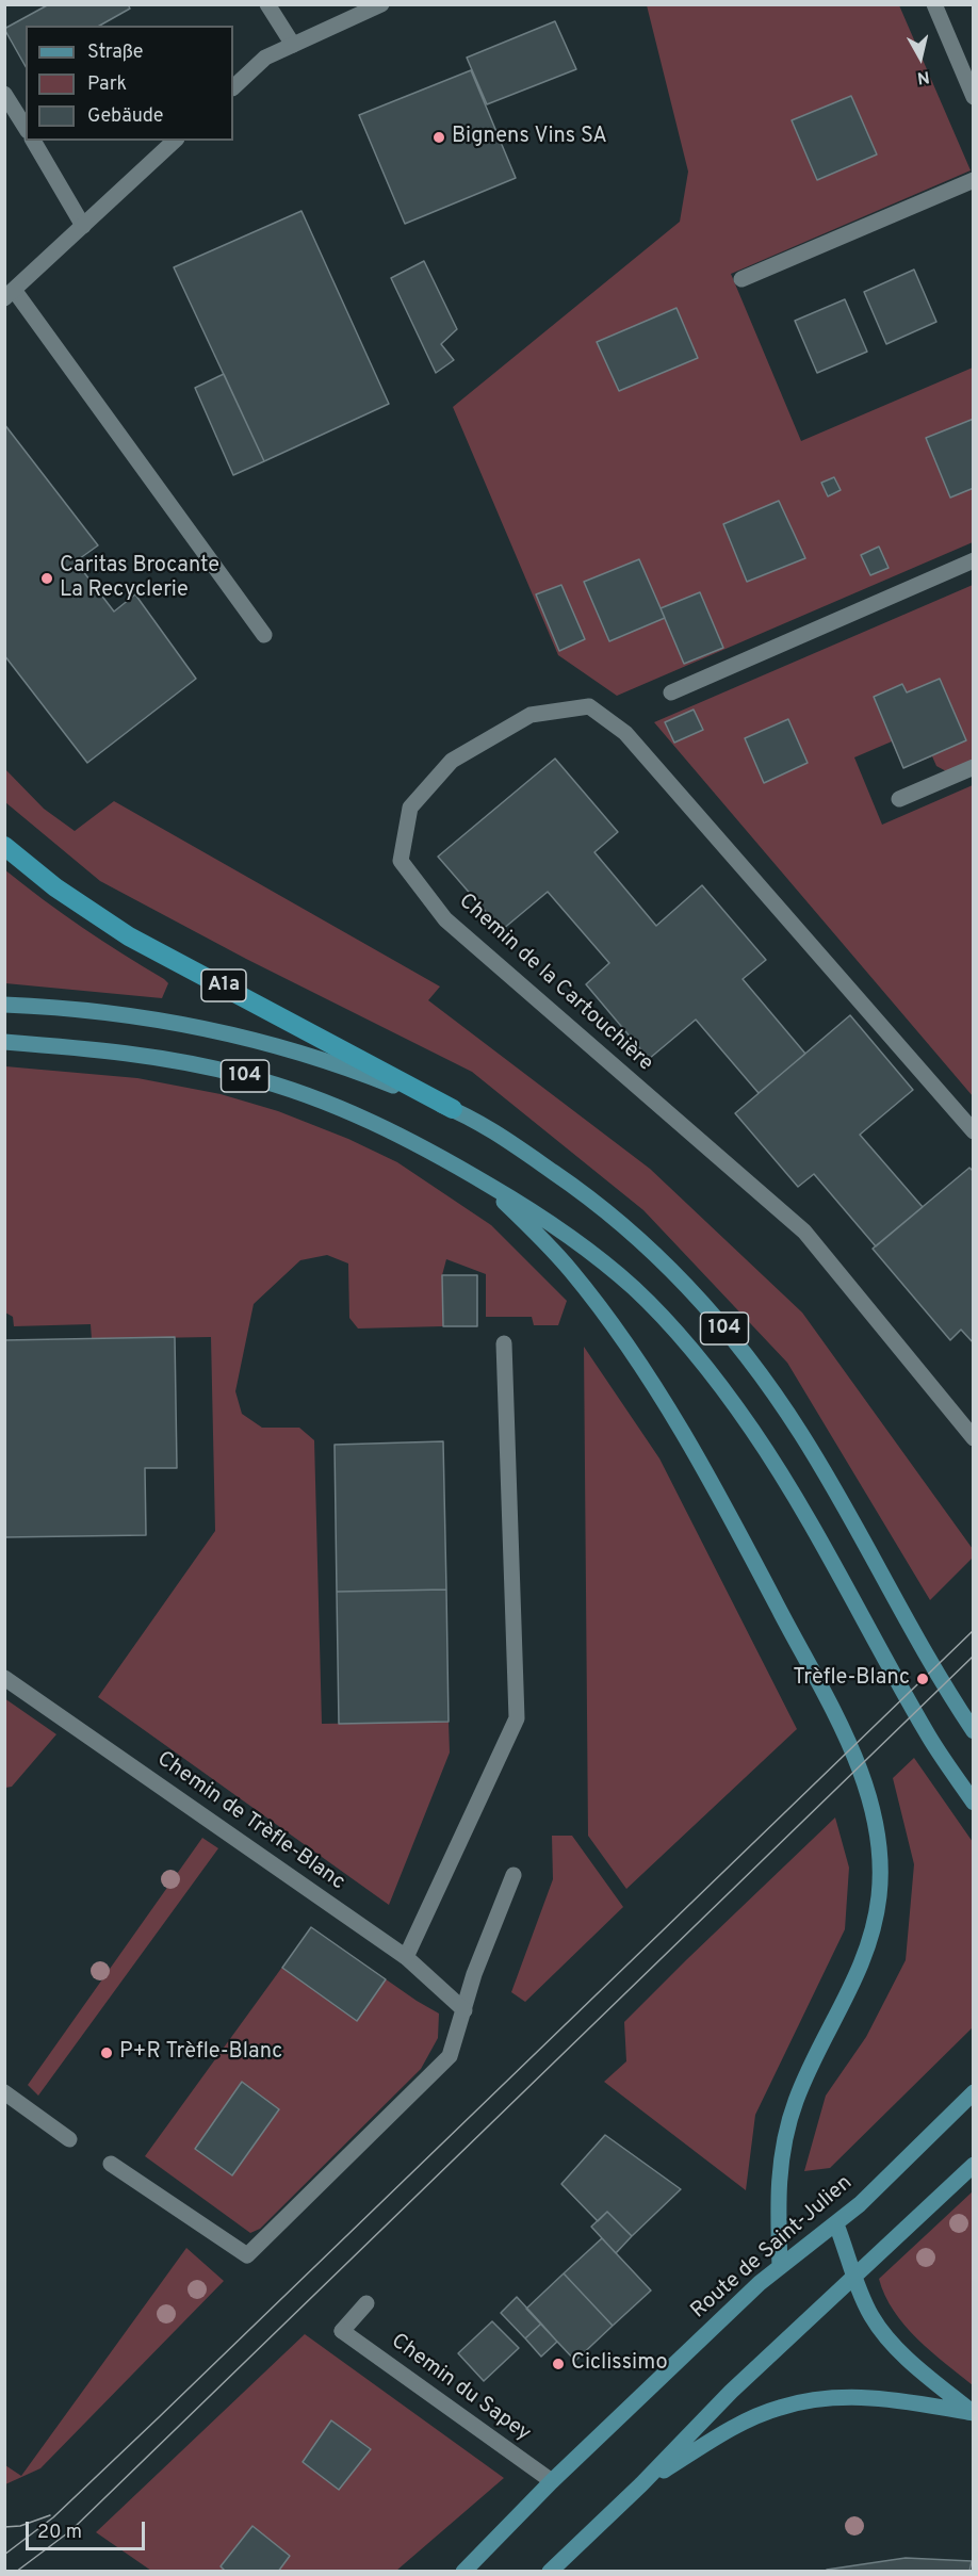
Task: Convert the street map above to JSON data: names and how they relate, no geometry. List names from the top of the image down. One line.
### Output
{"streets":{"highway":["A1a"],"main road":["104","Route de Saint-Julien"],"street":["Chemin de la Cartouchière","Chemin de Trèfle-Blanc","Chemin du Sapey"]},"crossings":[["A1a","104"],["Route de Saint-Julien","Chemin du Sapey"]],"places":["Bignens Vins SA","Caritas Brocante La Recyclerie","Trèfle-Blanc","P+R Trèfle-Blanc","Ciclissimo"],"legend":["Straße","Park","Gebäude"],"scale_bar":"20 m","north":"bottom"}
